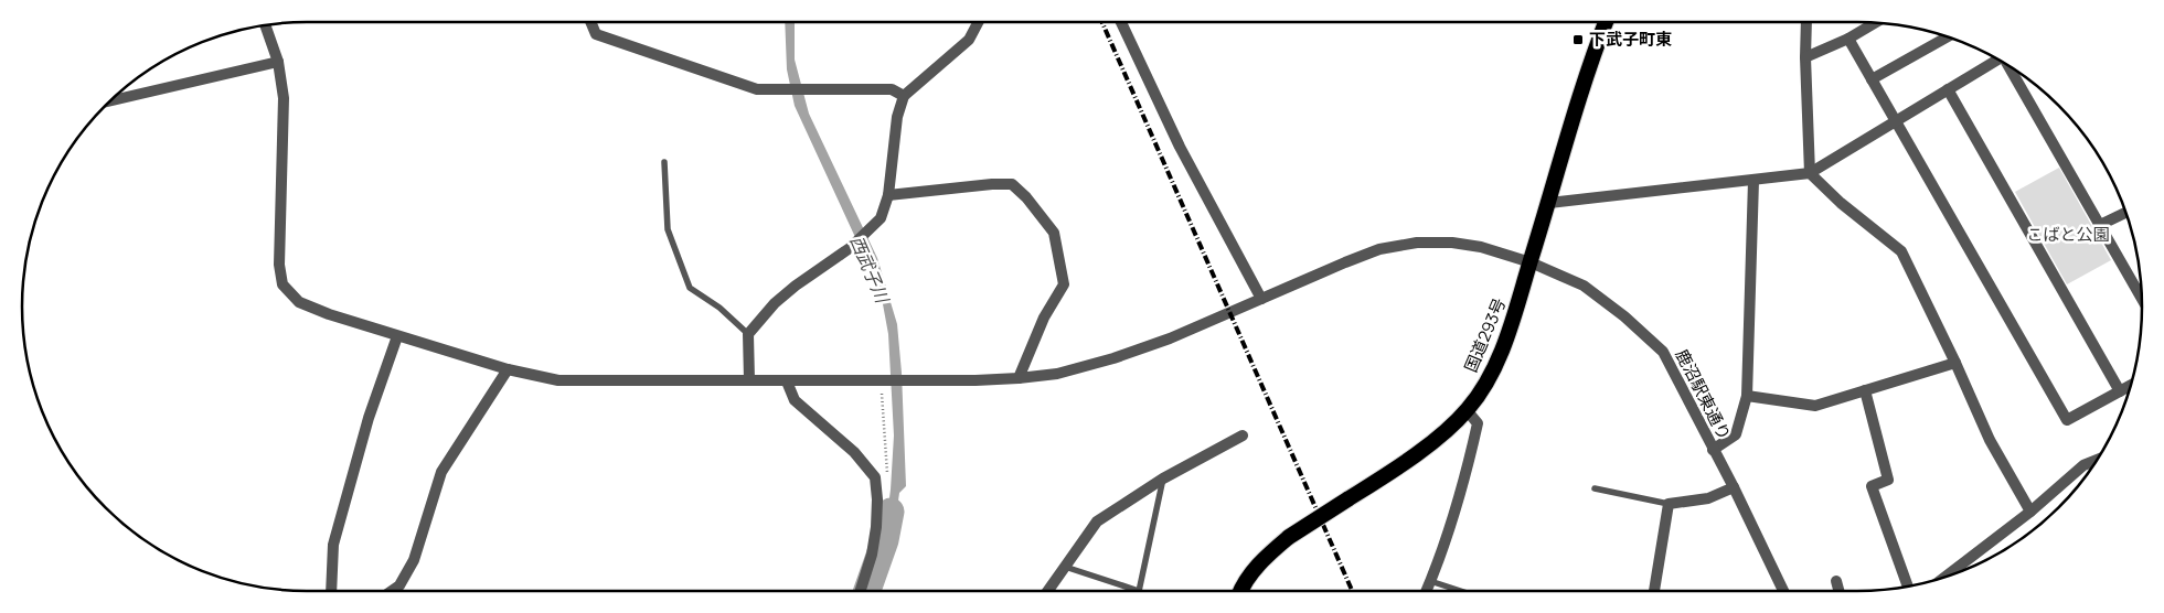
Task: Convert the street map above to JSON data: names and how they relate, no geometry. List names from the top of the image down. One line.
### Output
{"streets":{"highway":["国道293号"],"street":["鹿沼駅東通り"]},"crossings":[["国道293号","鹿沼駅東通り"]],"water":["西武子川"],"parks":["こばと公園"],"places":{"transit":["下武子町東"]}}
